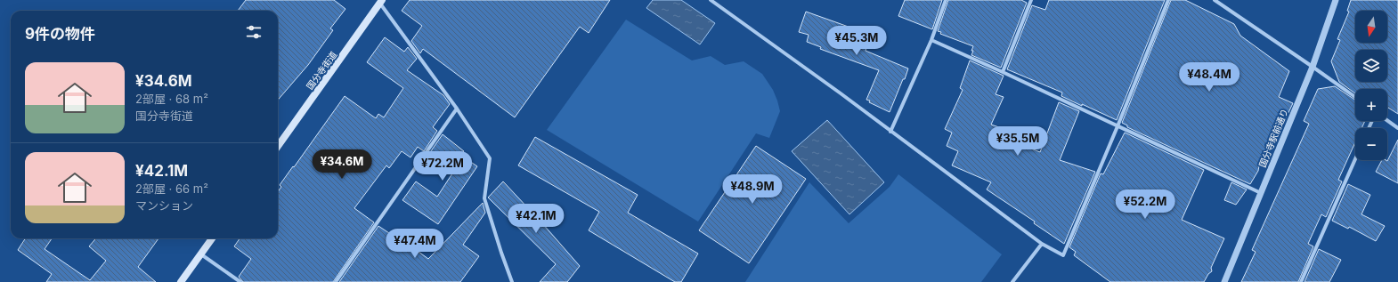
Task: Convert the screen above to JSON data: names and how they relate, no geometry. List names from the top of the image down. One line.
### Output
{"streets":{"main road":["国分寺街道"],"street":["国分寺駅前通り"]},"north":"bottom","page":{"map_buttons":["+","−"],"heading":"9件の物件","price":["¥45.3M","¥48.4M","¥35.5M","¥34.6M","¥72.2M","¥48.9M","¥52.2M","¥42.1M","¥47.4M"],"list":[{"name":"¥34.6M","note":"2部屋 · 68 m² · 国分寺街道"},{"name":"¥42.1M","note":"2部屋 · 66 m² · マンション"}]}}
